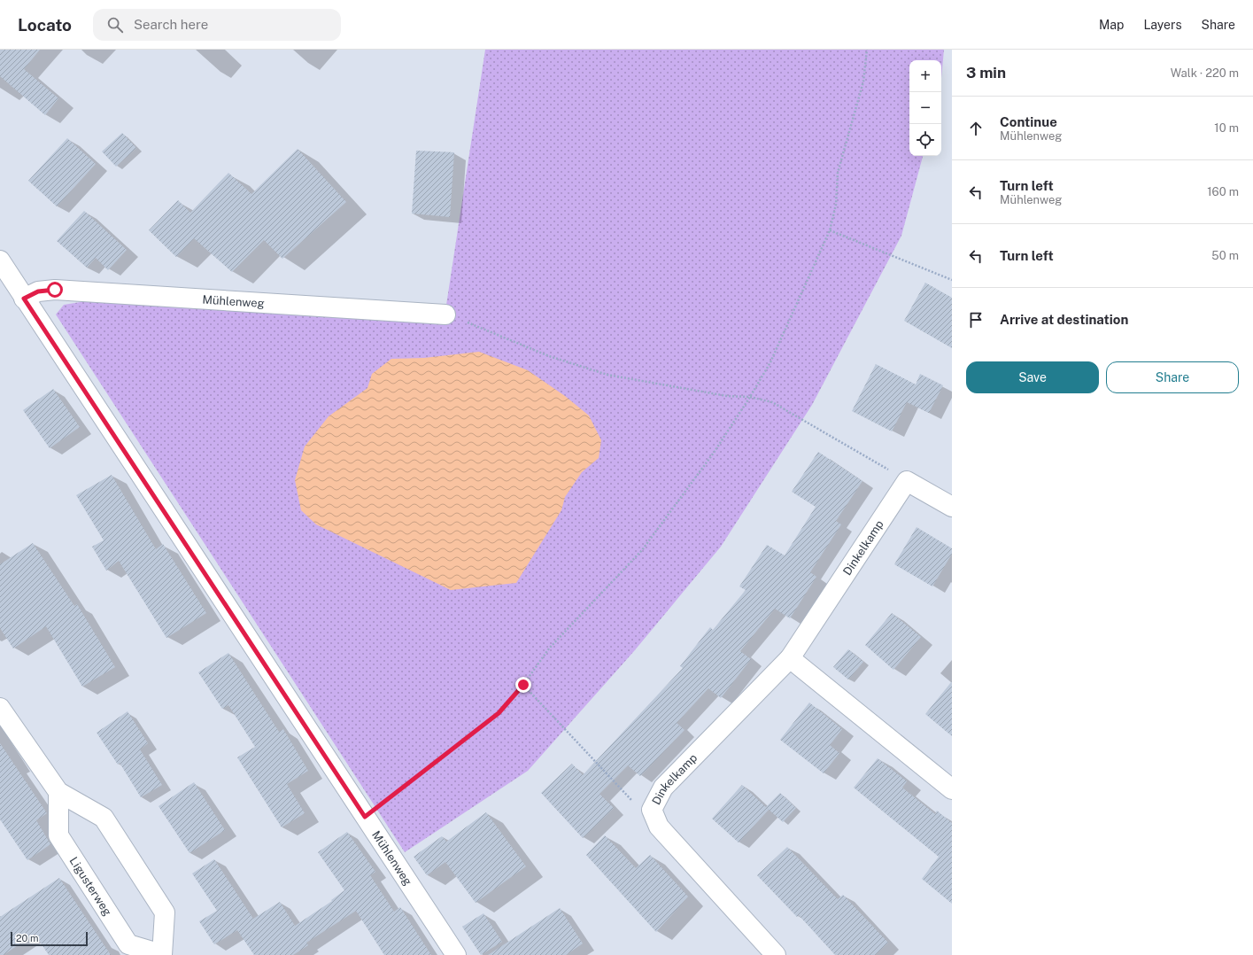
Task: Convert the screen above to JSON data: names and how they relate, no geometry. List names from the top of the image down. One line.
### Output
{"streets":{"street":["Mühlenweg","Dinkelkamp","Ligusterweg"]},"scale_bar":"20 m","page":{"header":"Locato","search":"Search here","nav":["Map","Layers","Share"],"heading":["3 min","Walk · 220 m"],"map_buttons":["+","−"],"list":[["Continue","Mühlenweg","10 m"],["Turn left","Mühlenweg","160 m"],["Turn left","50 m"],"Arrive at destination"],"buttons":["Save","Share"],"scale":"20 m"}}
